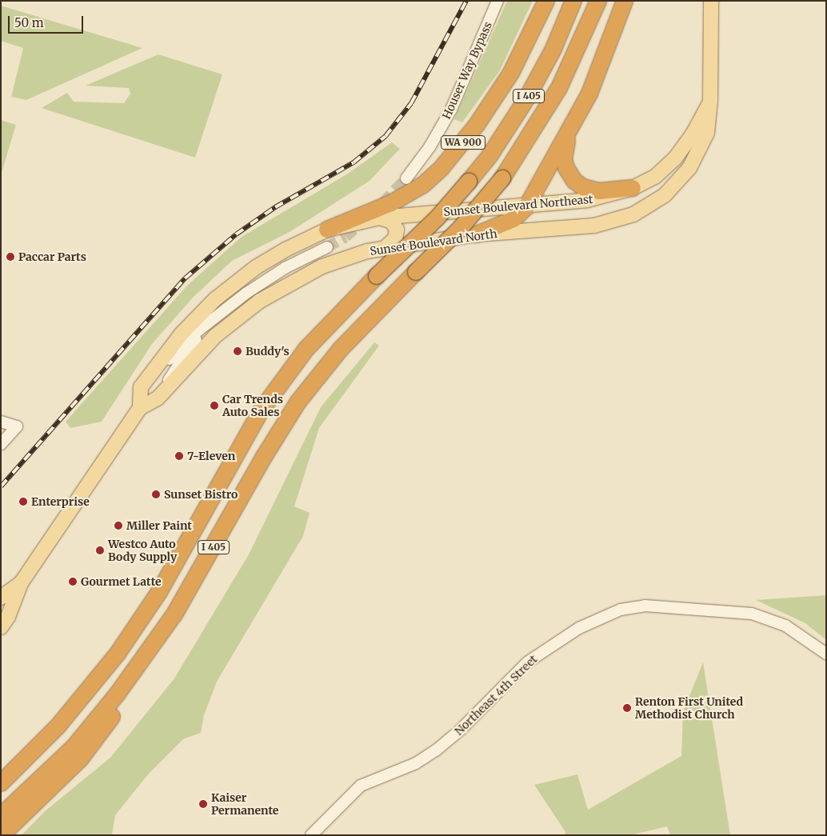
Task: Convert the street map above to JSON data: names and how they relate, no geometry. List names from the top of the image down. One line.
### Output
{"streets":{"highway":["I 405","WA 900"],"main road":["Sunset Boulevard Northeast","Sunset Boulevard North"],"street":["Houser Way Bypass","Northeast 4th Street"]},"crossings":[["Sunset Boulevard Northeast","Sunset Boulevard North"]],"places":["Paccar Parts","Buddy's","Car Trends Auto Sales","7-Eleven","Sunset Bistro","Enterprise","Miller Paint","Westco Auto Body Supply","Gourmet Latte","Renton First United Methodist Church","Kaiser Permanente"],"scale_bar":"50 m"}
